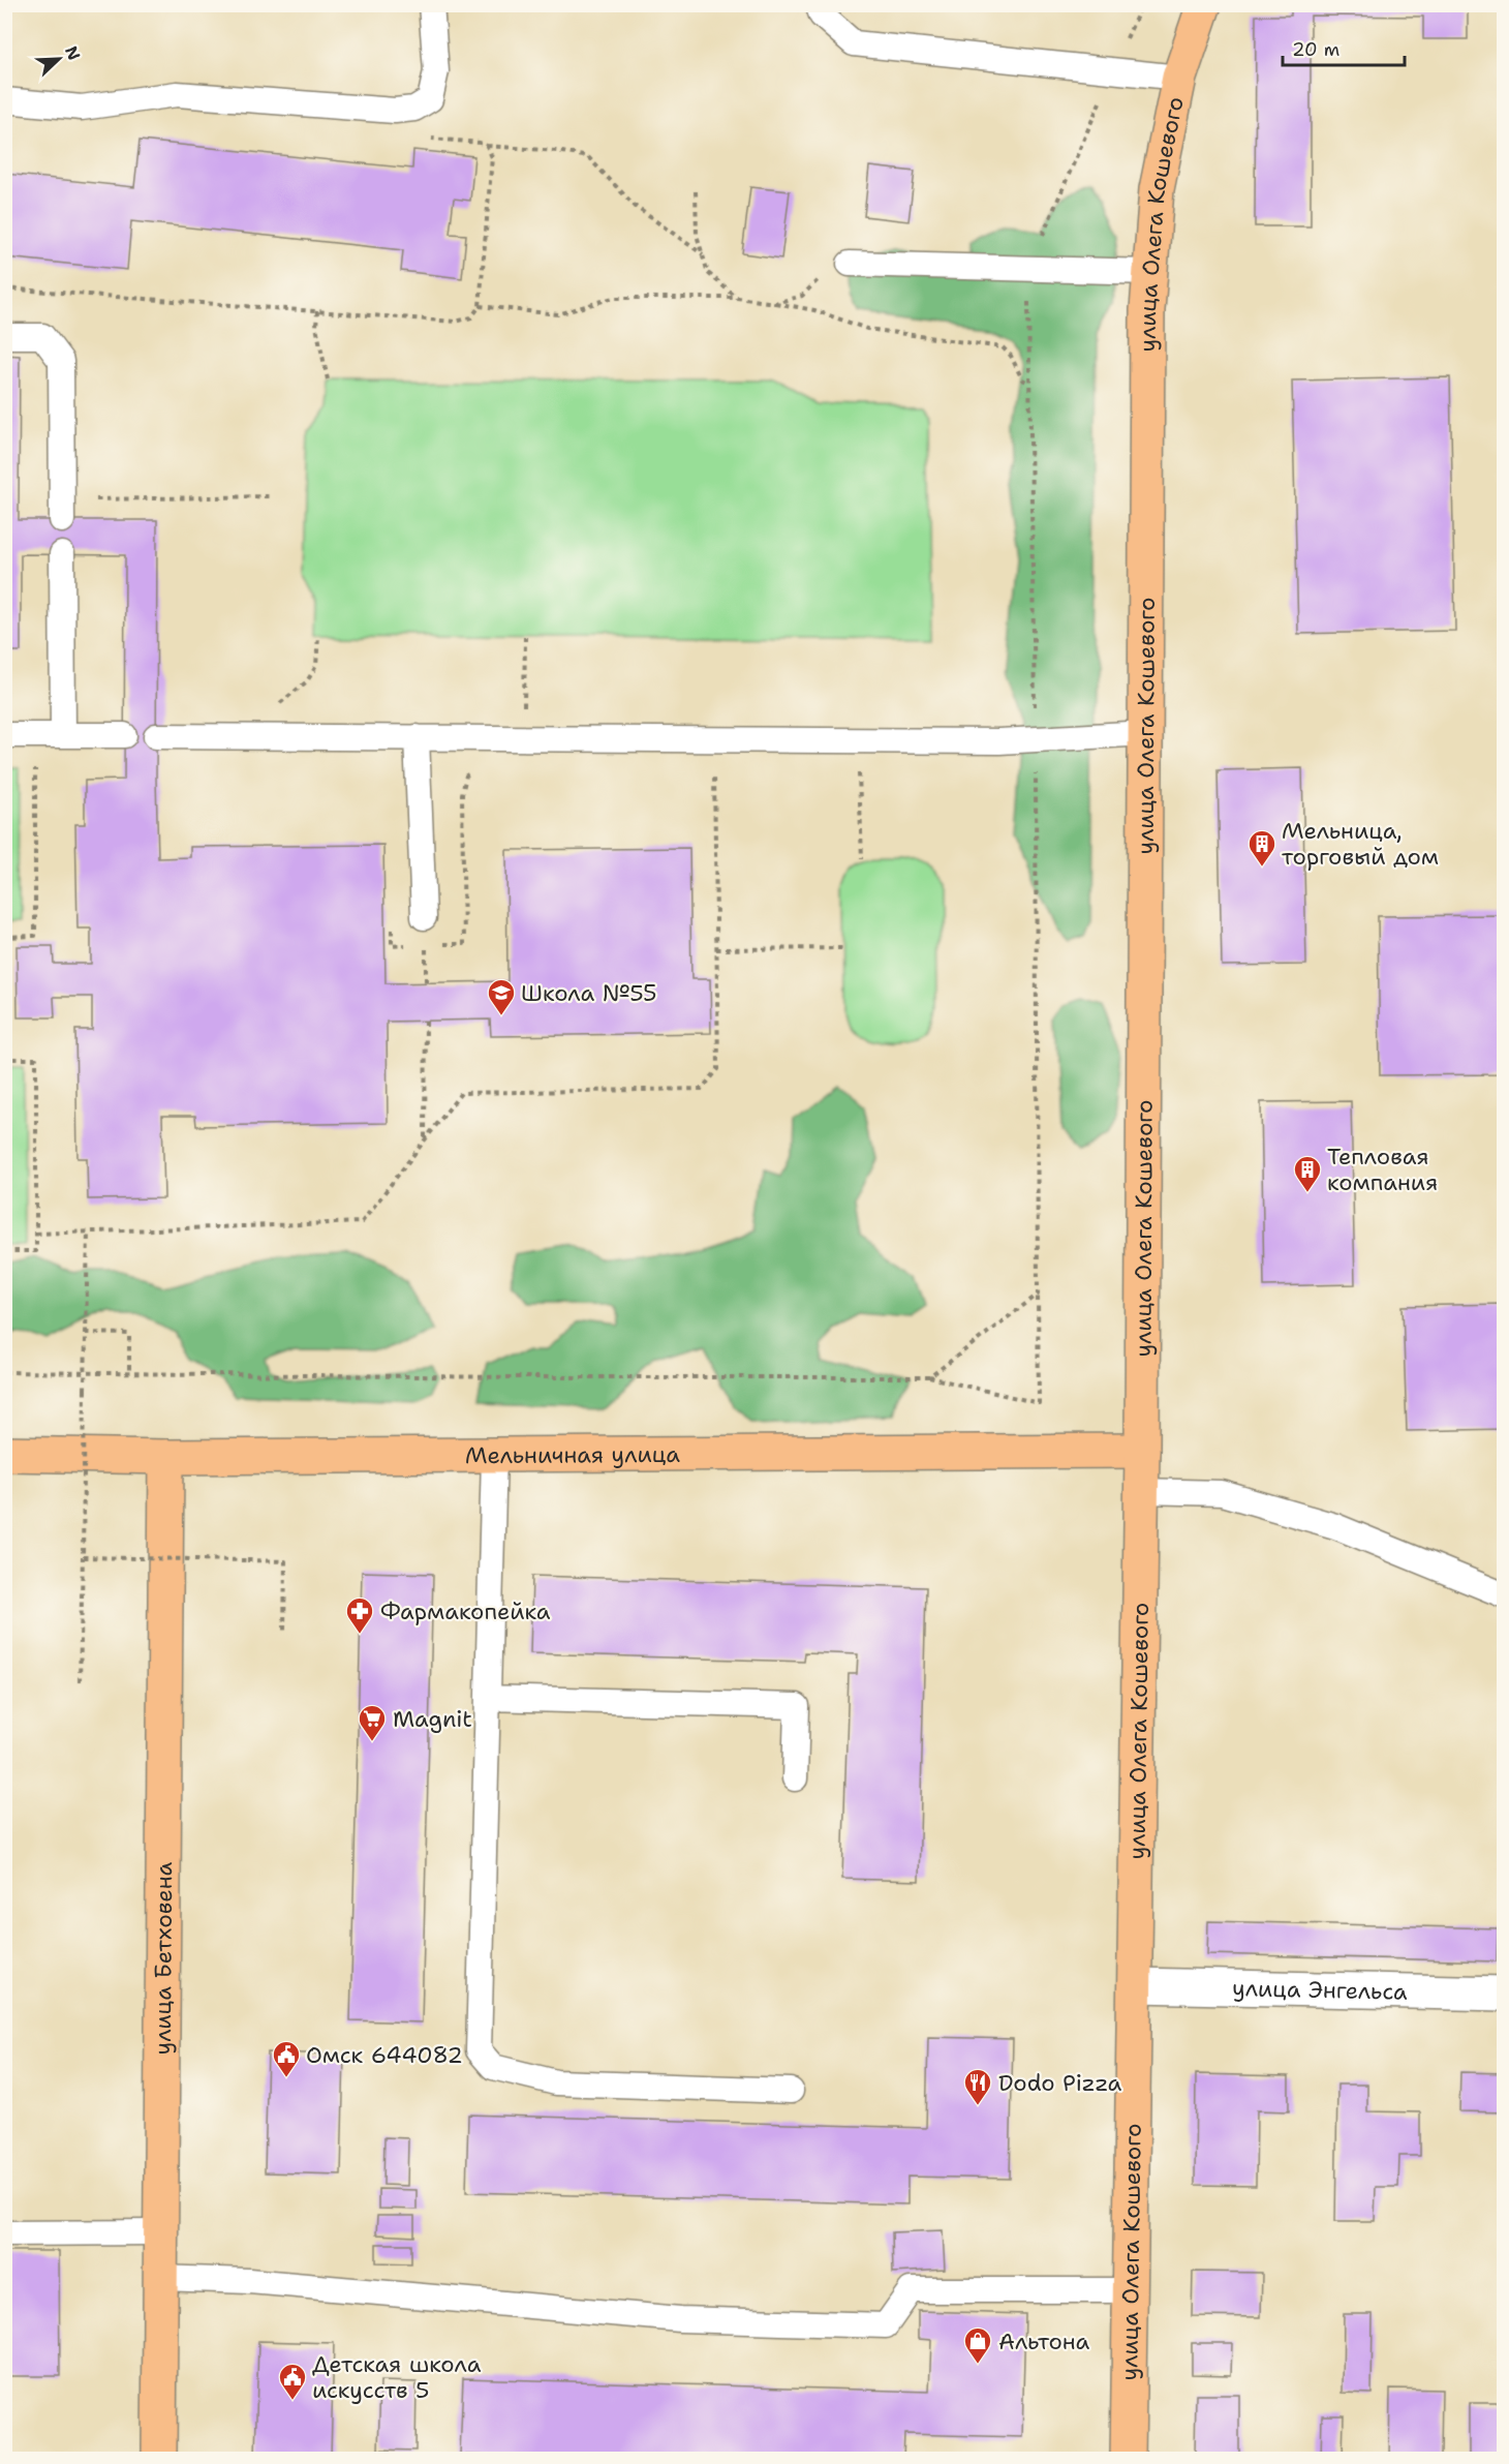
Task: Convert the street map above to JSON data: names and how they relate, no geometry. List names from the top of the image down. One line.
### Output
{"streets":{"main road":["улица Олега Кошевого","Мельничная улица","улица Бетховена"],"street":["улица Энгельса"]},"crossings":[["улица Олега Кошевого","Мельничная улица"],["улица Олега Кошевого","улица Энгельса"],["Мельничная улица","улица Бетховена"]],"places":{"building":["Мельница, торговый дом","Тепловая компания"],"school or university":["Школа №55"],"pharmacy":["Фармакопейка"],"supermarket":["Magnit"],"public building":["Омск 644082","Детская школа искусств 5"],"restaurant":["Dodo Pizza"],"shop":["Альтона"]},"scale_bar":"20 m","north":"top right"}
